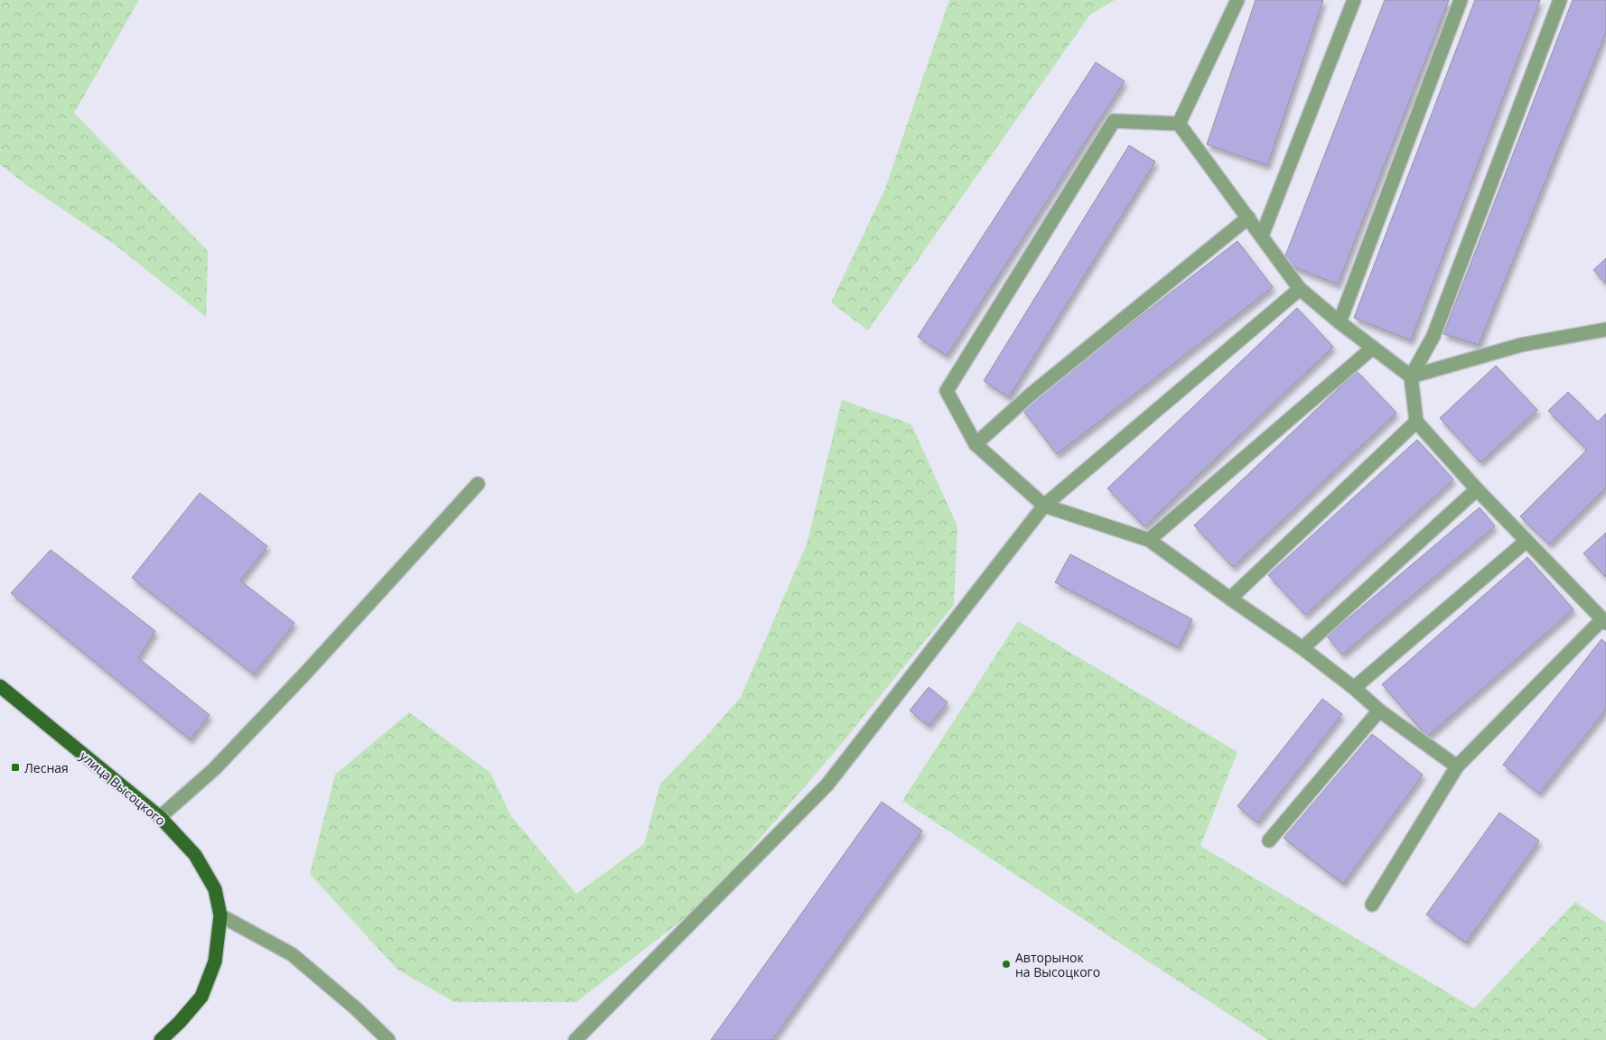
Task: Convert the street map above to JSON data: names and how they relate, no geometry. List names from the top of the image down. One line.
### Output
{"streets":{"main road":["улица Высоцкого"]},"places":{"transit":["Лесная"],"other":["Авторынок на Высоцкого"]}}
